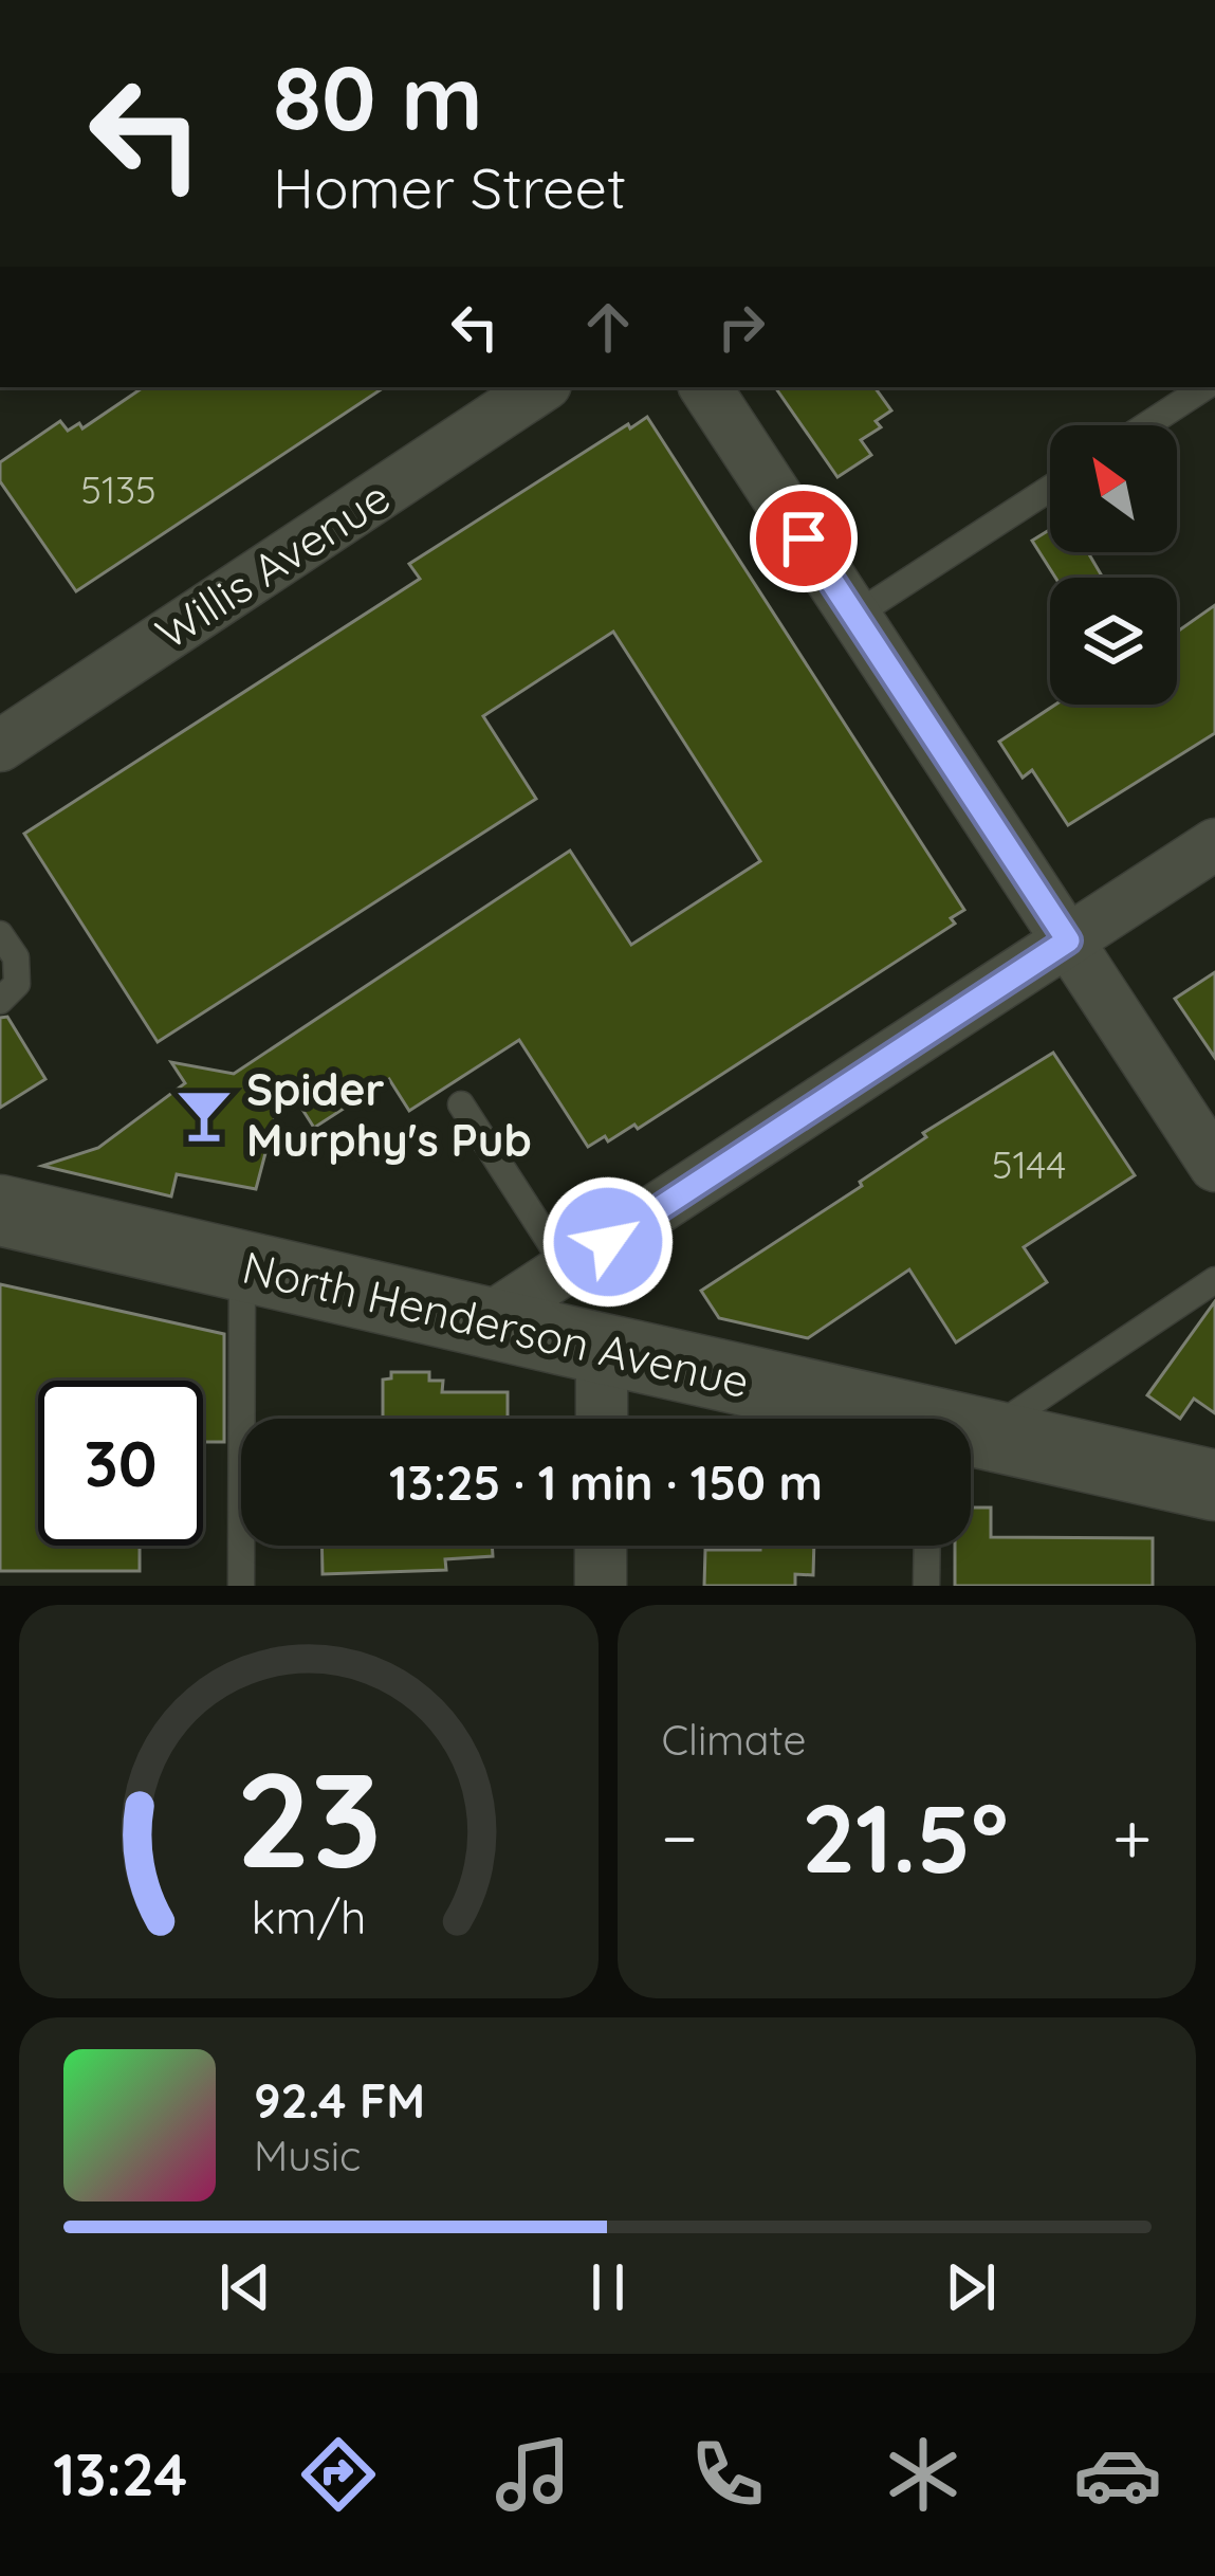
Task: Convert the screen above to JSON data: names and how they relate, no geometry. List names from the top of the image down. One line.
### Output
{"streets":{"street":["Willis Avenue","North Henderson Avenue"]},"places":{"bar":["Spider Murphy's Pub"]},"house_numbers":["5135","5144"],"north":"top left","page":{"turn":["80 m","Homer Street"],"limit":"30","trip":"13:25 · 1 min · 150 m","tile":"Climate","heat":["−","21.5°","+"],"song":["92.4 FM","Music"],"tabs":"13:24","gauge":["23","km/h"]}}
